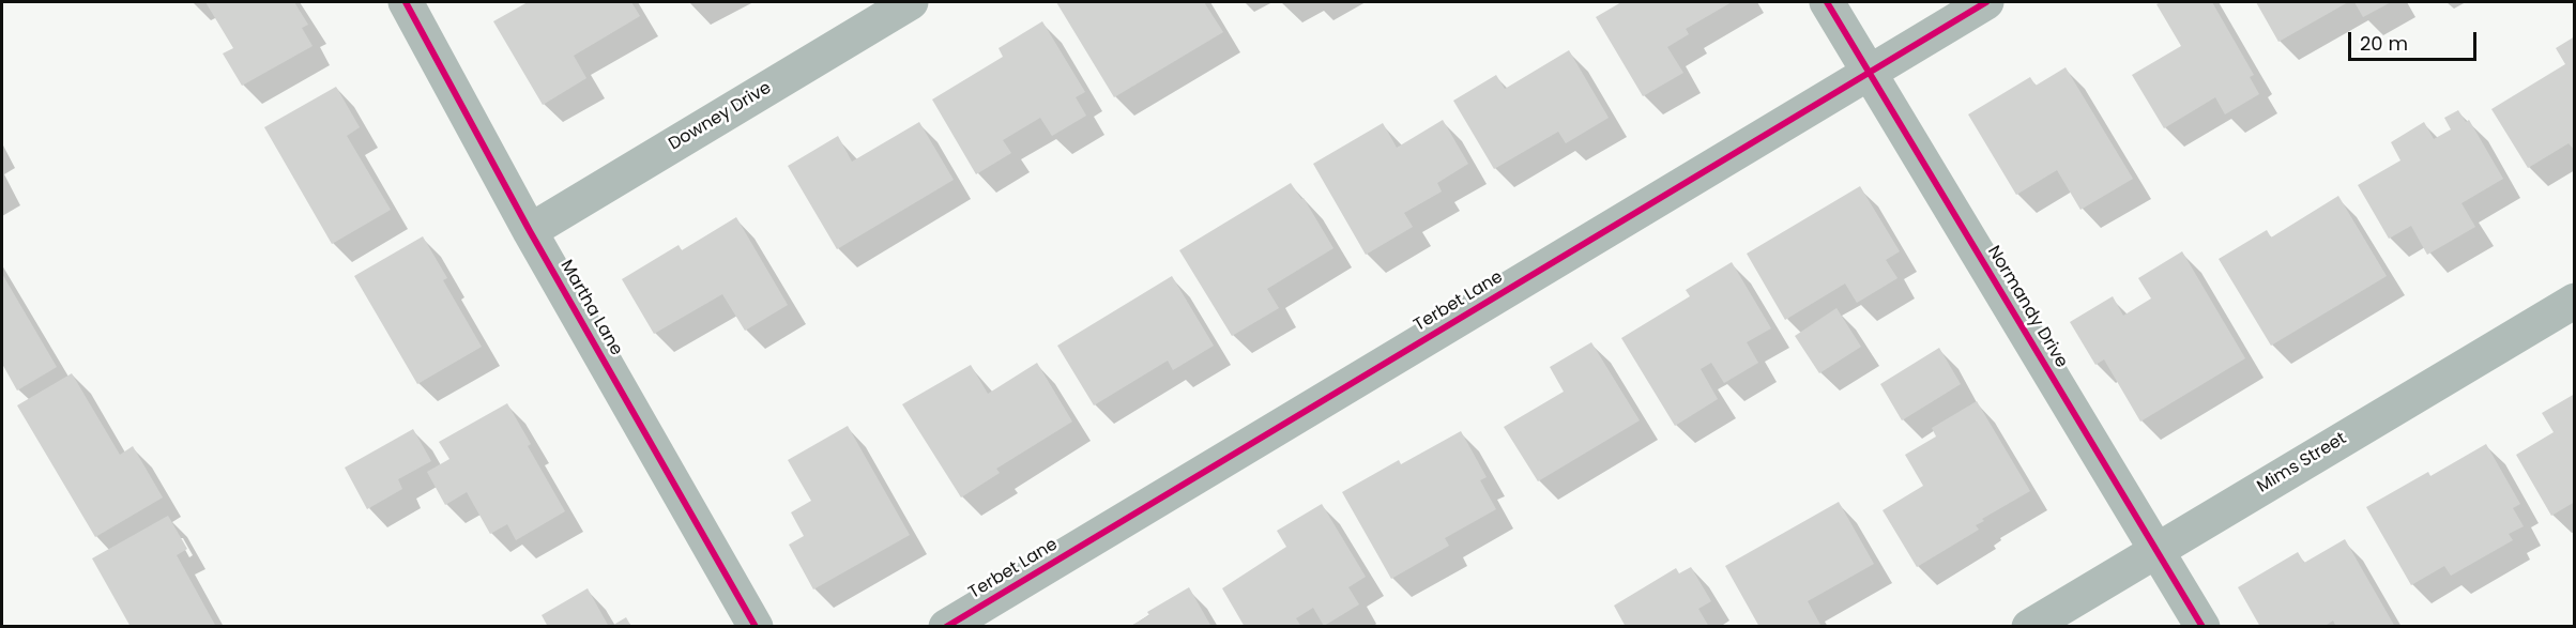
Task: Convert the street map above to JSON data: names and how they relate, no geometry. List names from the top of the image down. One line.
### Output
{"streets":{"street":["Downey Drive","Terbet Lane","Normandy Drive","Martha Lane","Mims Street"]},"crossings":[["Downey Drive","Martha Lane"],["Terbet Lane","Normandy Drive"],["Normandy Drive","Mims Street"]],"scale_bar":"20 m"}
